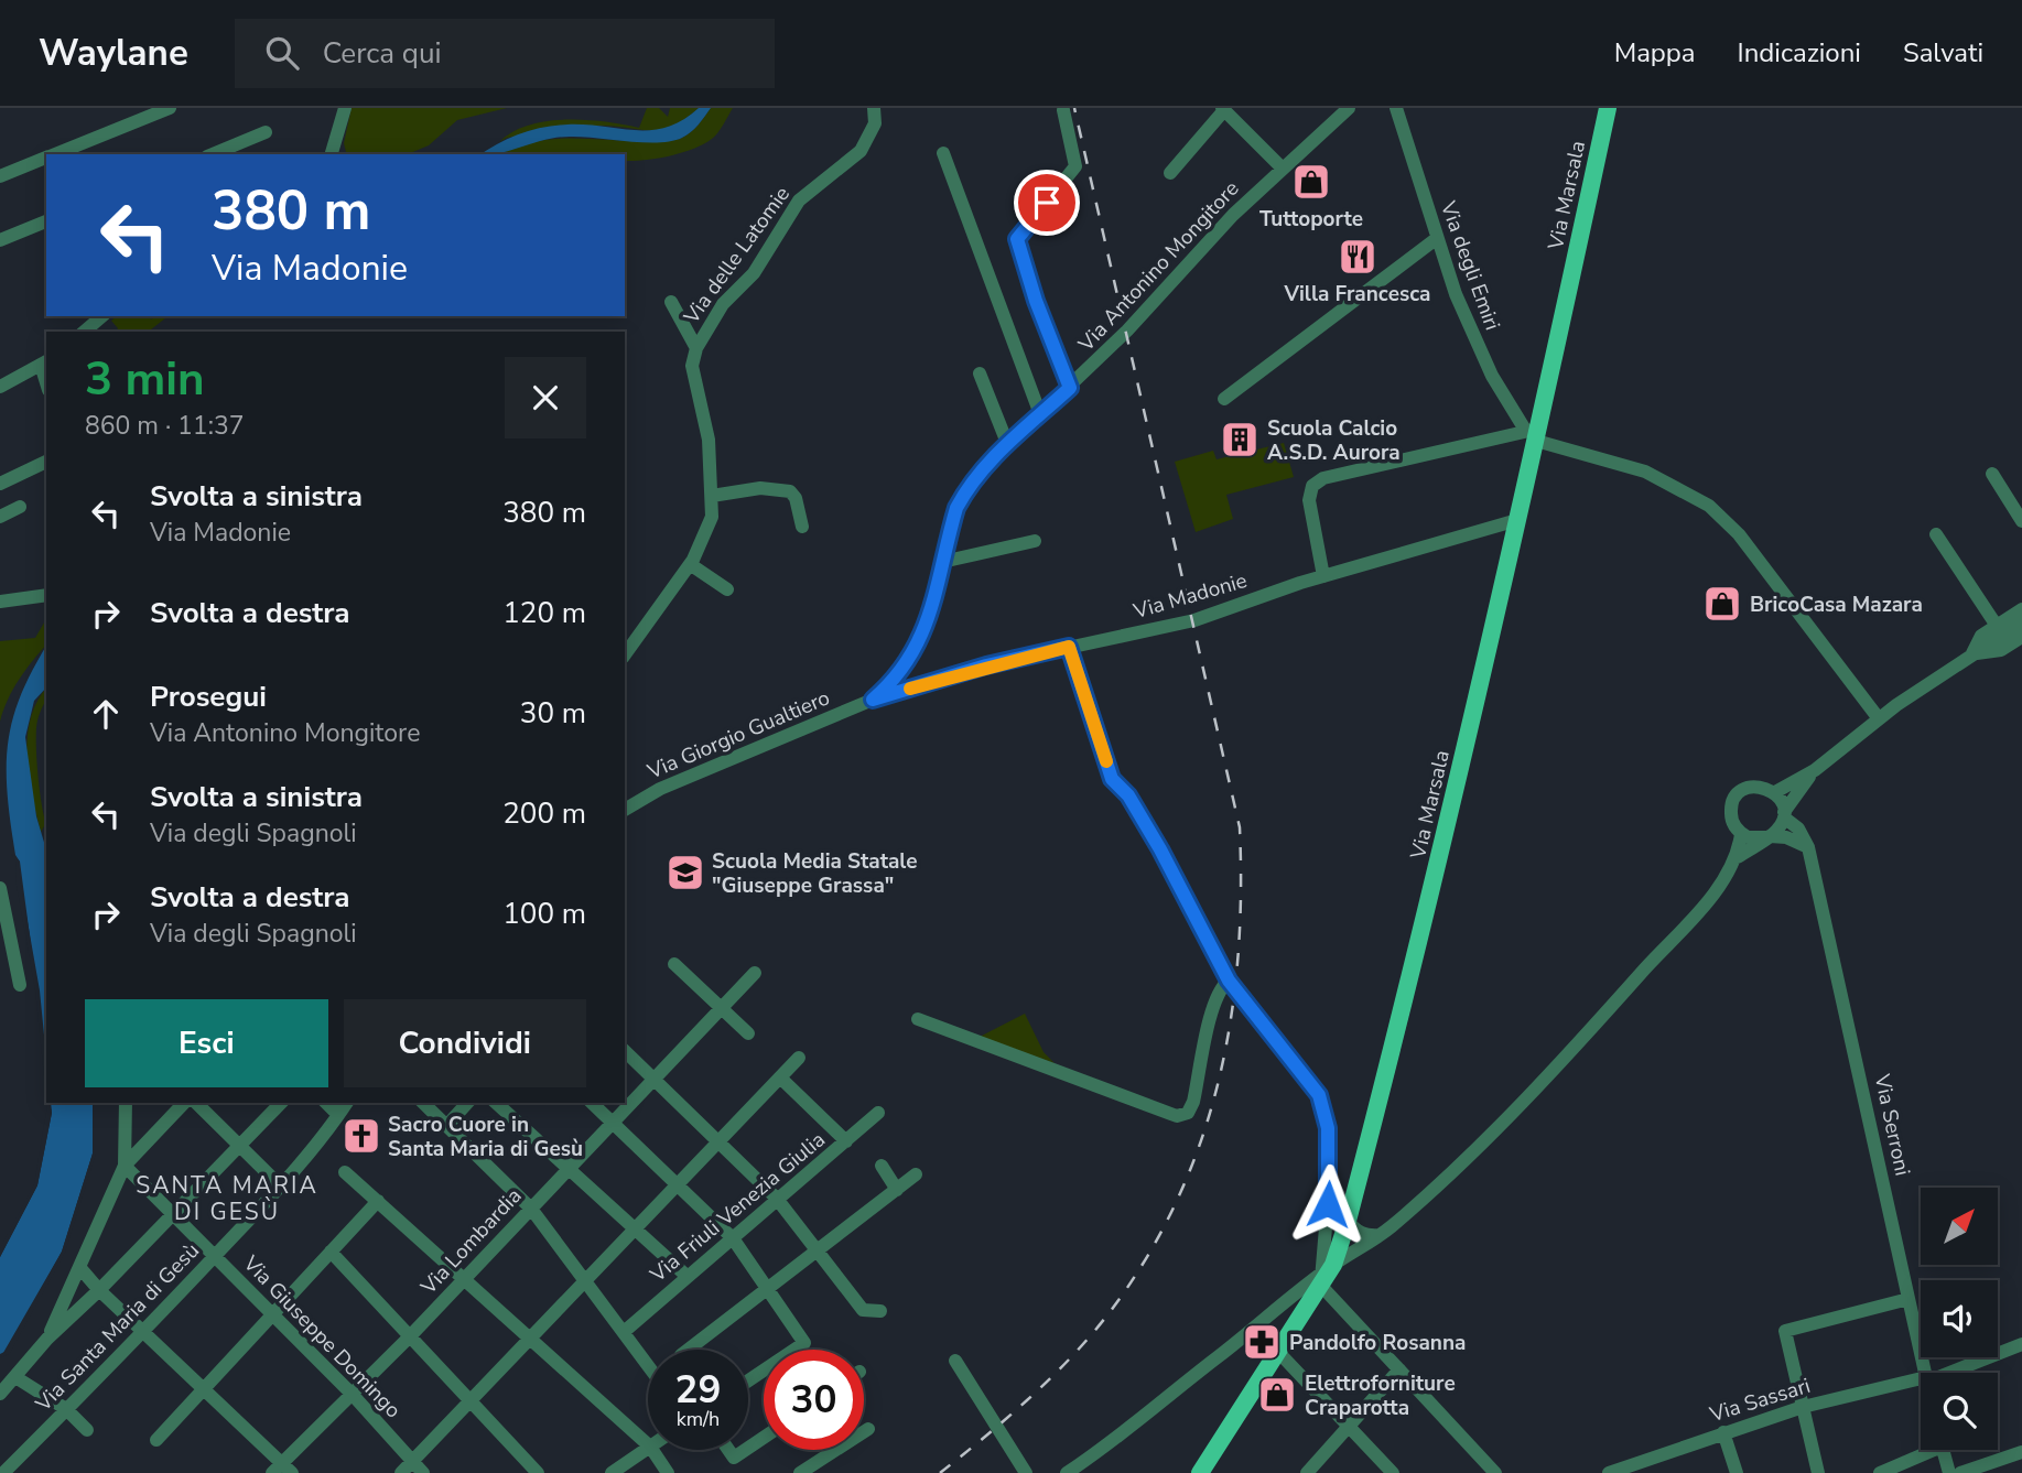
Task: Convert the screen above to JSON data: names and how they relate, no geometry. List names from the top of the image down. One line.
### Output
{"streets":{"main road":["Via Marsala"],"street":["Via delle Latomie","Via Antonino Mongitore","Via degli Emiri","Via Madonie","Via Giorgio Gualtiero","Via Serroni","Via Friuli Venezia Giulia","Via Lombardia","Via Santa Maria di Gesù","Via Giuseppe Domingo","Via Sassari"]},"crossings":[["Via Marsala","Via degli Emiri"],["Via Marsala","Via Madonie"],["Via Antonino Mongitore","Via Madonie"],["Via Antonino Mongitore","Via Giorgio Gualtiero"],["Via Madonie","Via Giorgio Gualtiero"],["Via Lombardia","Via Giuseppe Domingo"],["Via Santa Maria di Gesù","Via Giuseppe Domingo"]],"districts":["SANTA MARIA DI GESÙ"],"places":{"shop":["Tuttoporte","BricoCasa Mazara","Elettroforniture Craparotta"],"restaurant":["Villa Francesca"],"building":["Scuola Calcio A.S.D. Aurora"],"school or university":["Scuola Media Statale \"Giuseppe Grassa\""],"church":["Sacro Cuore in Santa Maria di Gesù"],"pharmacy":["Pandolfo Rosanna"]},"north":"top right","page":{"header":"Waylane","search":"Cerca qui","nav":["Mappa","Indicazioni","Salvati"],"turn":["380 m","Via Madonie"],"heading":["3 min","860 m · 11:37"],"list":[{"name":"Svolta a sinistra","note":"Via Madonie","value":"380 m"},{"name":"Svolta a destra","value":"120 m"},{"name":"Prosegui","note":"Via Antonino Mongitore","value":"30 m"},{"name":"Svolta a sinistra","note":"Via degli Spagnoli","value":"200 m"},{"name":"Svolta a destra","note":"Via degli Spagnoli","value":"100 m"}],"buttons":["Esci","Condividi"],"speed":"29 km/h","limit":"30"}}
